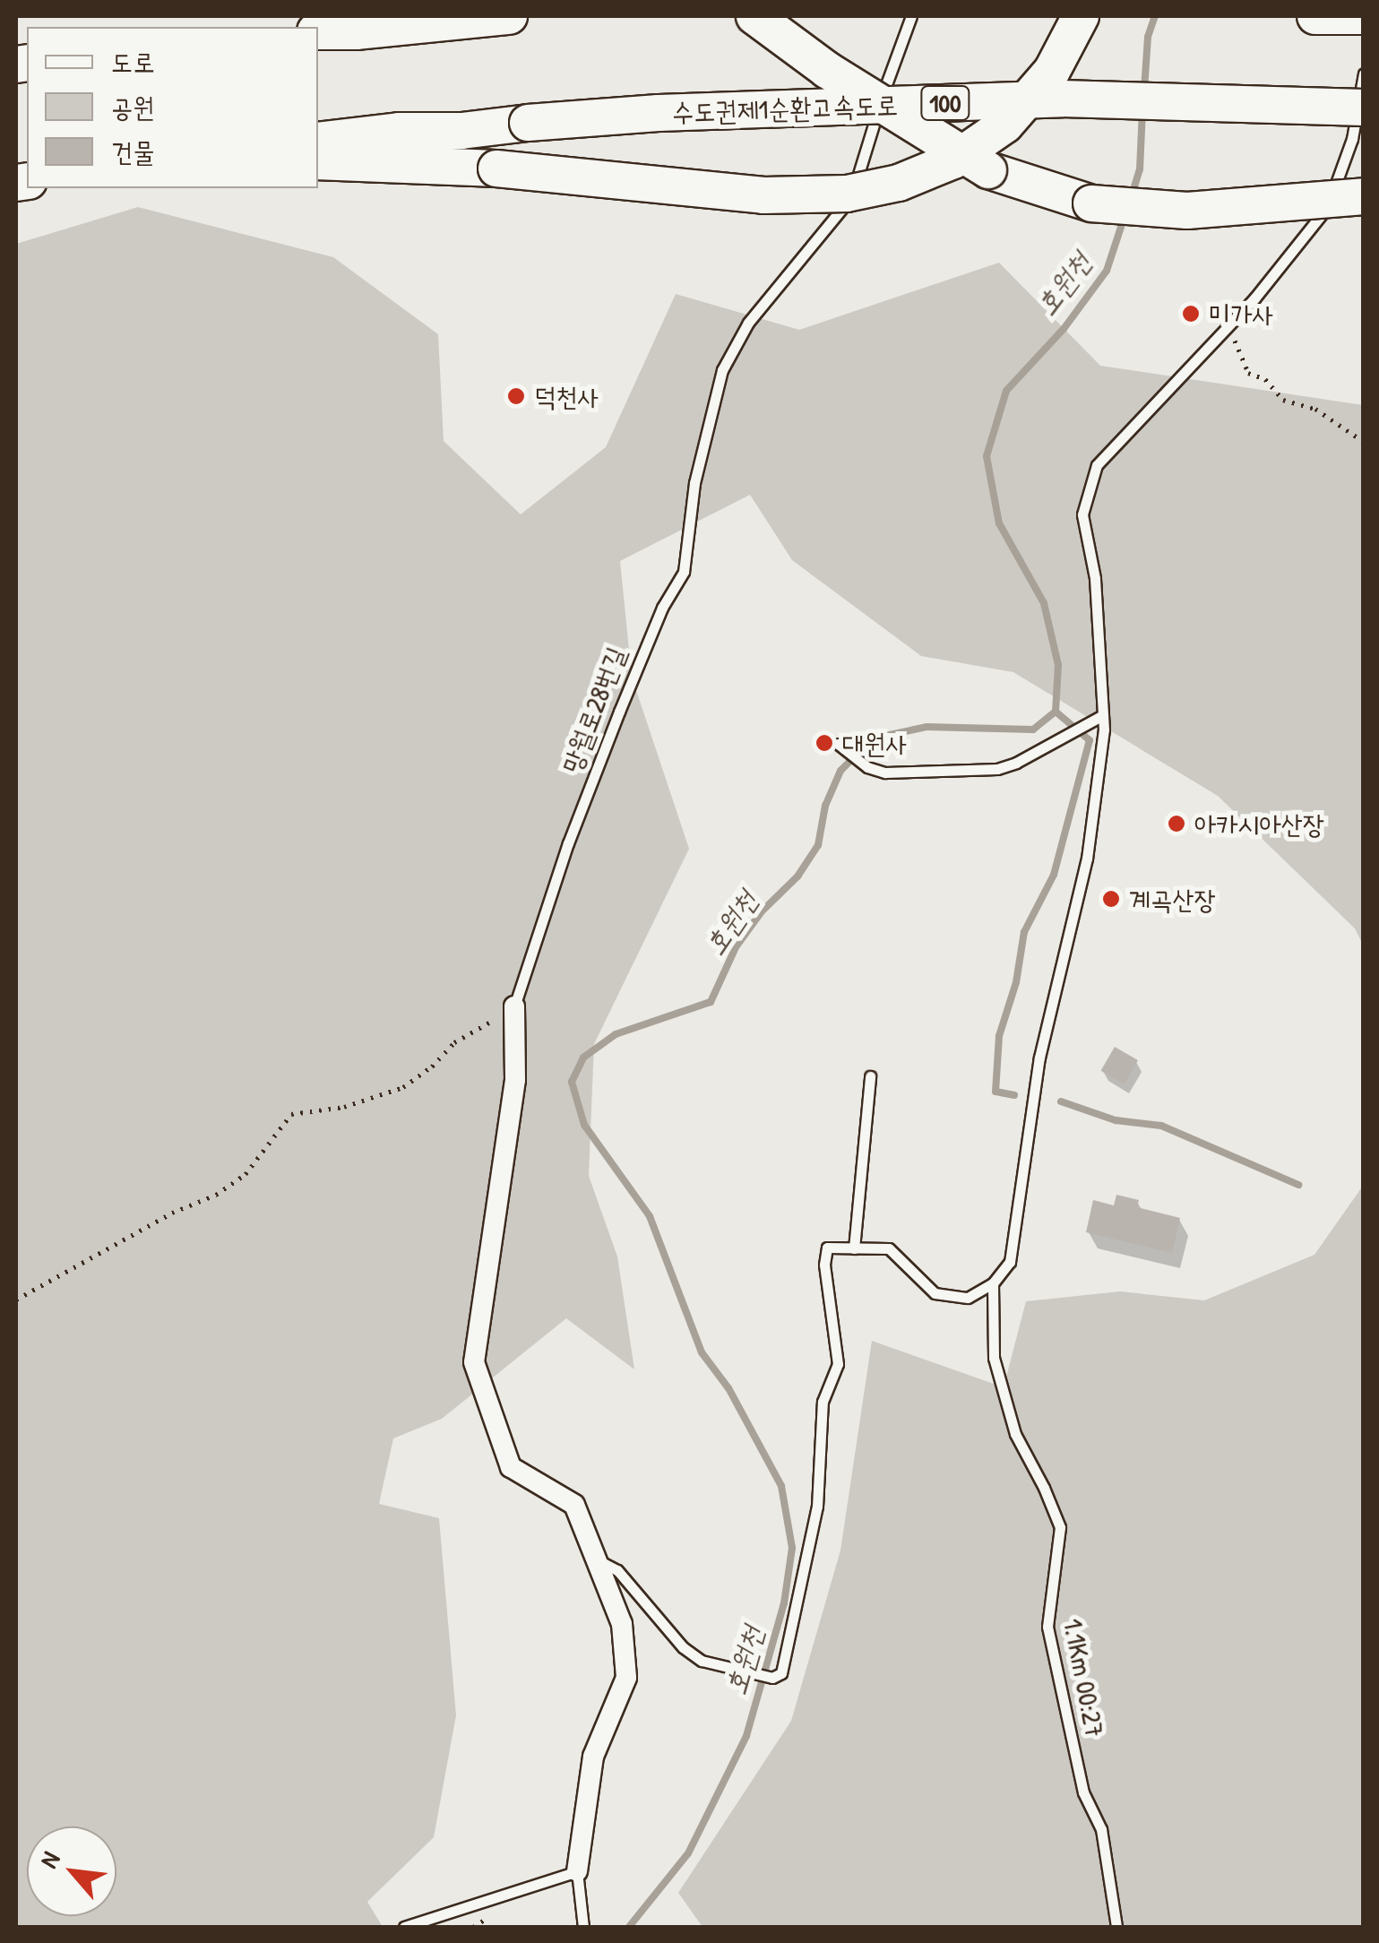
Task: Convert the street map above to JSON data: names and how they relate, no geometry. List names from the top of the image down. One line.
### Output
{"streets":{"highway":["100","수도권제1순환고속도로"],"street":["망월로28번길"],"lane":["1.1Km 00:27"]},"water":["호원천"],"places":["미가사","덕천사","대원사","아카시아산장","계곡산장"],"legend":["도로","공원","건물"],"north":"top left"}
